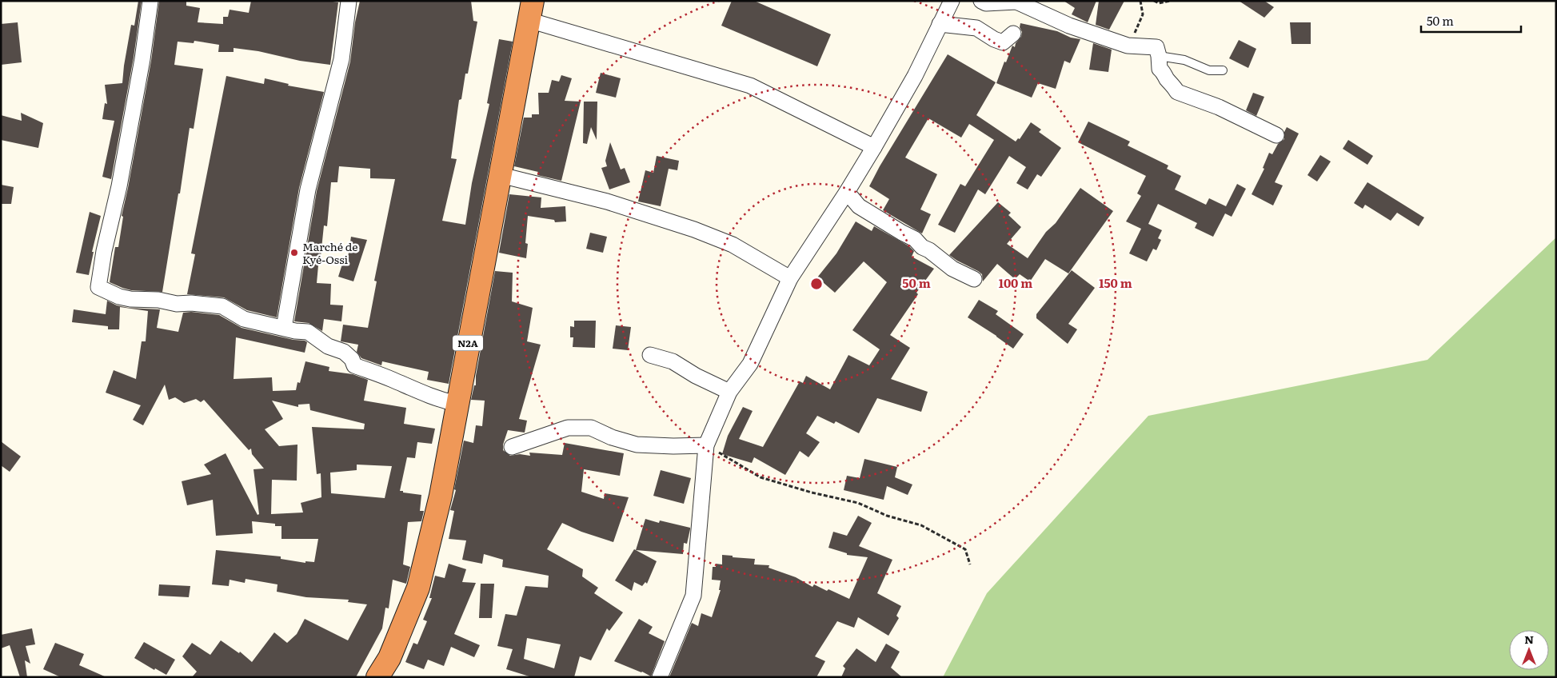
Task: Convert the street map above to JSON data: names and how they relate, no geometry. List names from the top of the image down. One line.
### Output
{"streets":{"highway":["N2A"]},"places":["Marché de Kyé-Ossi"],"scale_bar":"50 m","north":"top","rings":["50 m","100 m","150 m"]}
